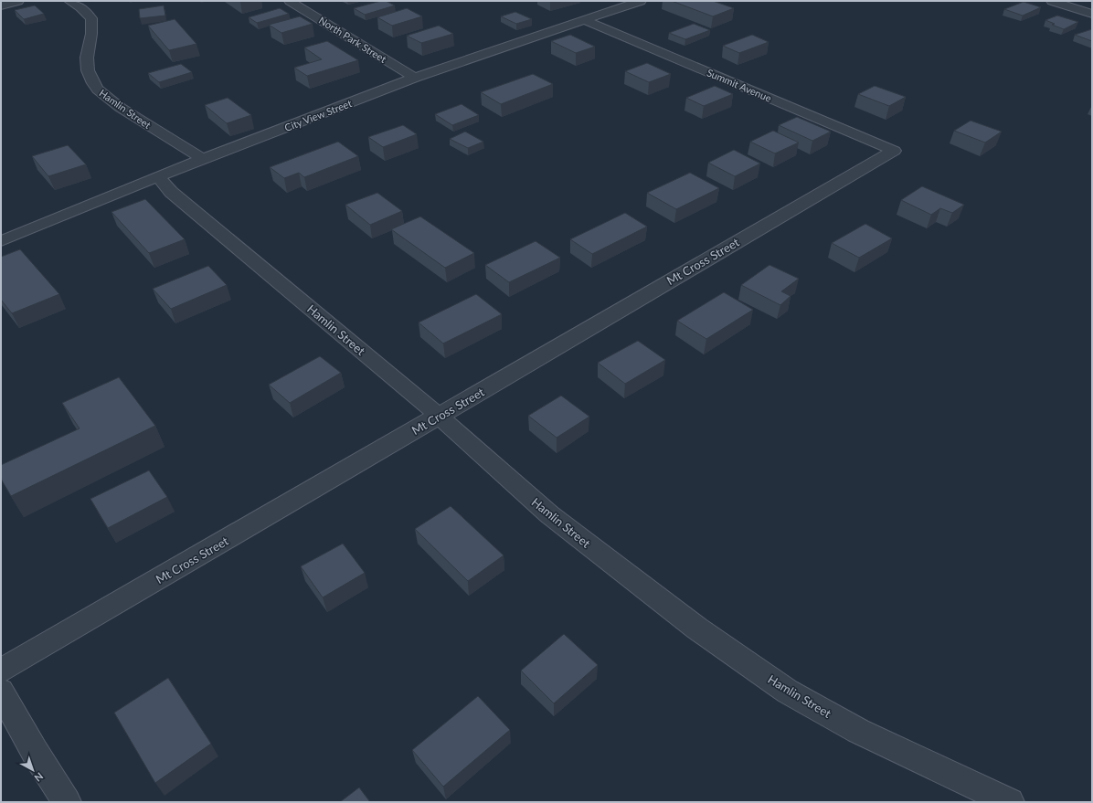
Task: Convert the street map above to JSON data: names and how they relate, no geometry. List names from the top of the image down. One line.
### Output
{"streets":{"street":["North Park Street","Summit Avenue","Hamlin Street","City View Street","Mt Cross Street"]},"crossings":[["North Park Street","City View Street"],["Summit Avenue","City View Street"],["Summit Avenue","Mt Cross Street"],["Hamlin Street","City View Street"],["Hamlin Street","Mt Cross Street"]],"north":"bottom right"}
